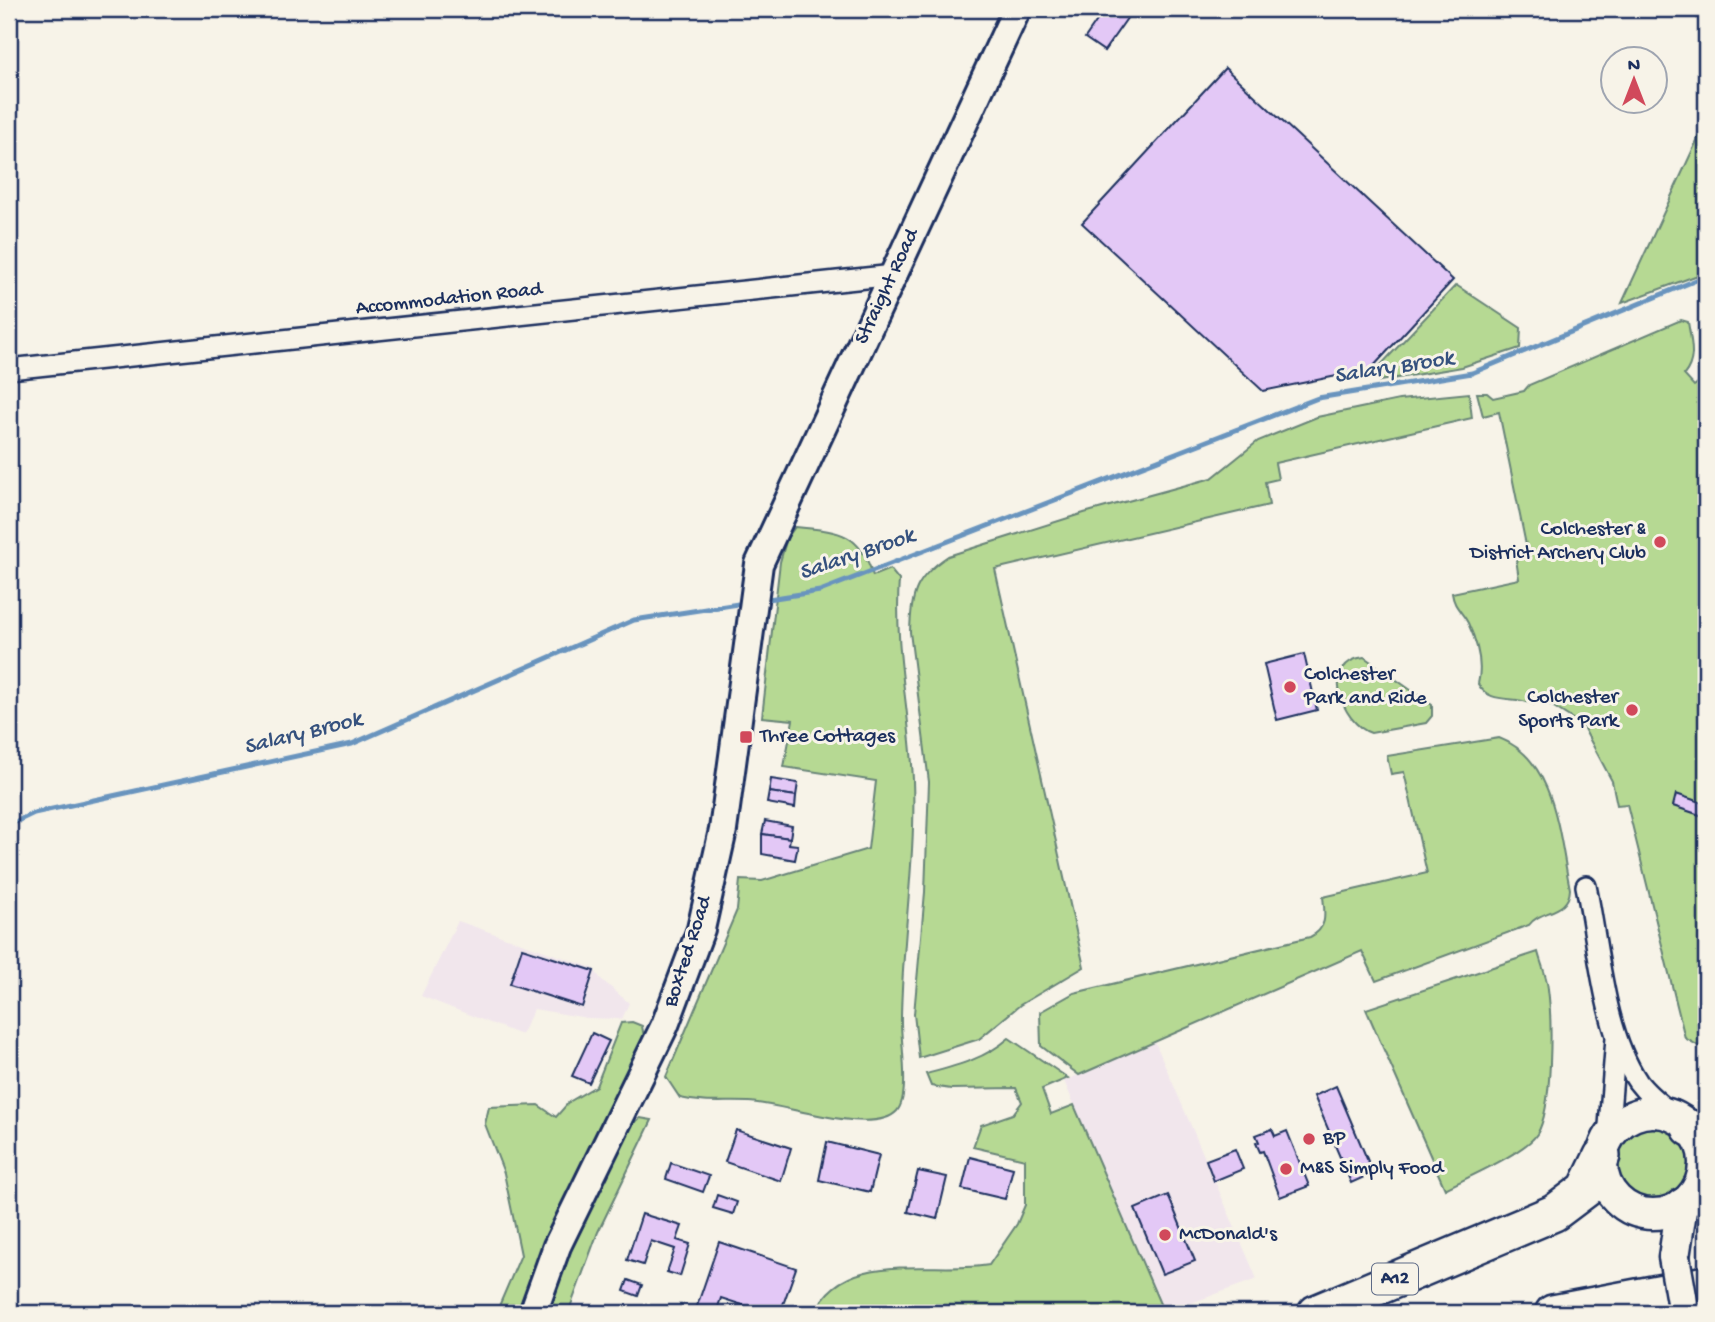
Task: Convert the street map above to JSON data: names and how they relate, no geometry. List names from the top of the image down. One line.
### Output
{"streets":{"highway":["A12"],"street":["Straight Road","Accommodation Road","Boxted Road"]},"crossings":[["Straight Road","Accommodation Road"],["Straight Road","Boxted Road"]],"water":["Salary Brook"],"places":{"other":["Colchester & District Archery Club","Colchester Park and Ride","Colchester Sports Park","BP","M&S Simply Food","McDonald's"],"transit":["Three Cottages"]},"north":"top"}
